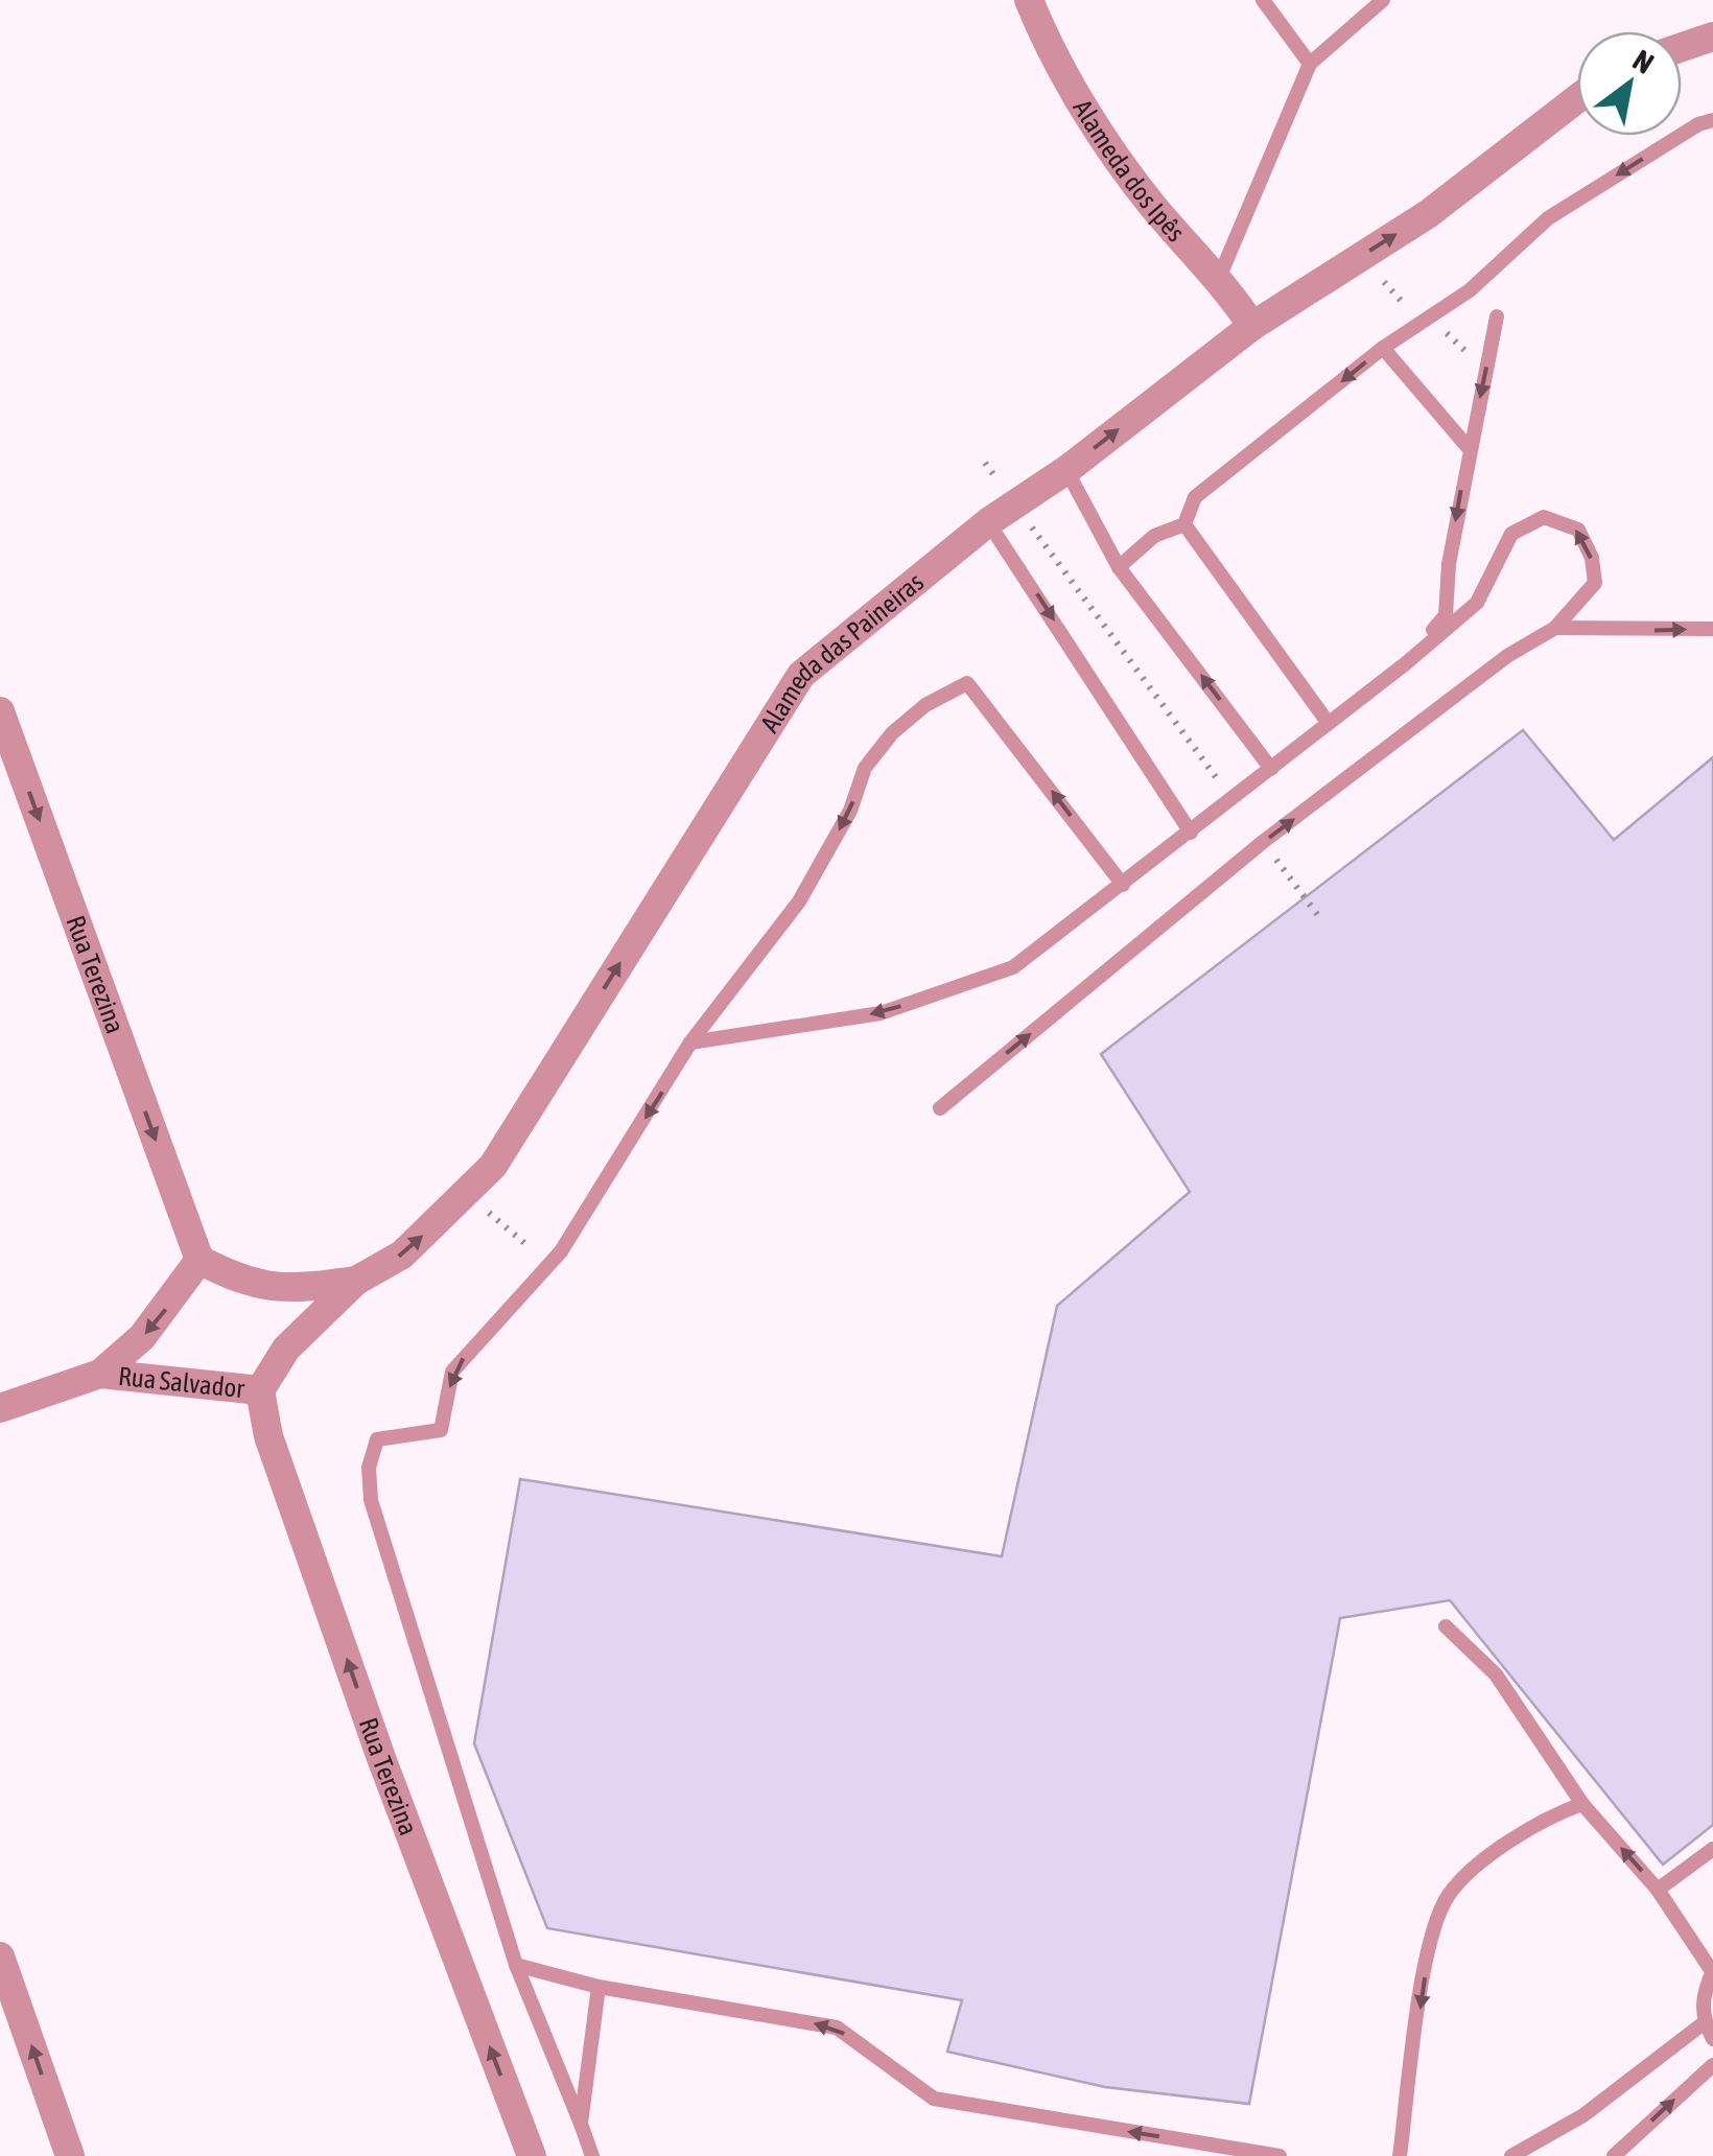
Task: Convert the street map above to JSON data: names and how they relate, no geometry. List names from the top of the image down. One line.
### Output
{"streets":{"street":["Alameda dos Ipês","Alameda das Paineiras","Rua Terezina","Rua Salvador"]},"crossings":[["Alameda dos Ipês","Alameda das Paineiras"],["Alameda das Paineiras","Rua Terezina"],["Alameda das Paineiras","Rua Salvador"],["Rua Terezina","Rua Salvador"]],"one_way":["Alameda das Paineiras","Rua Salvador"],"north":"top right"}
